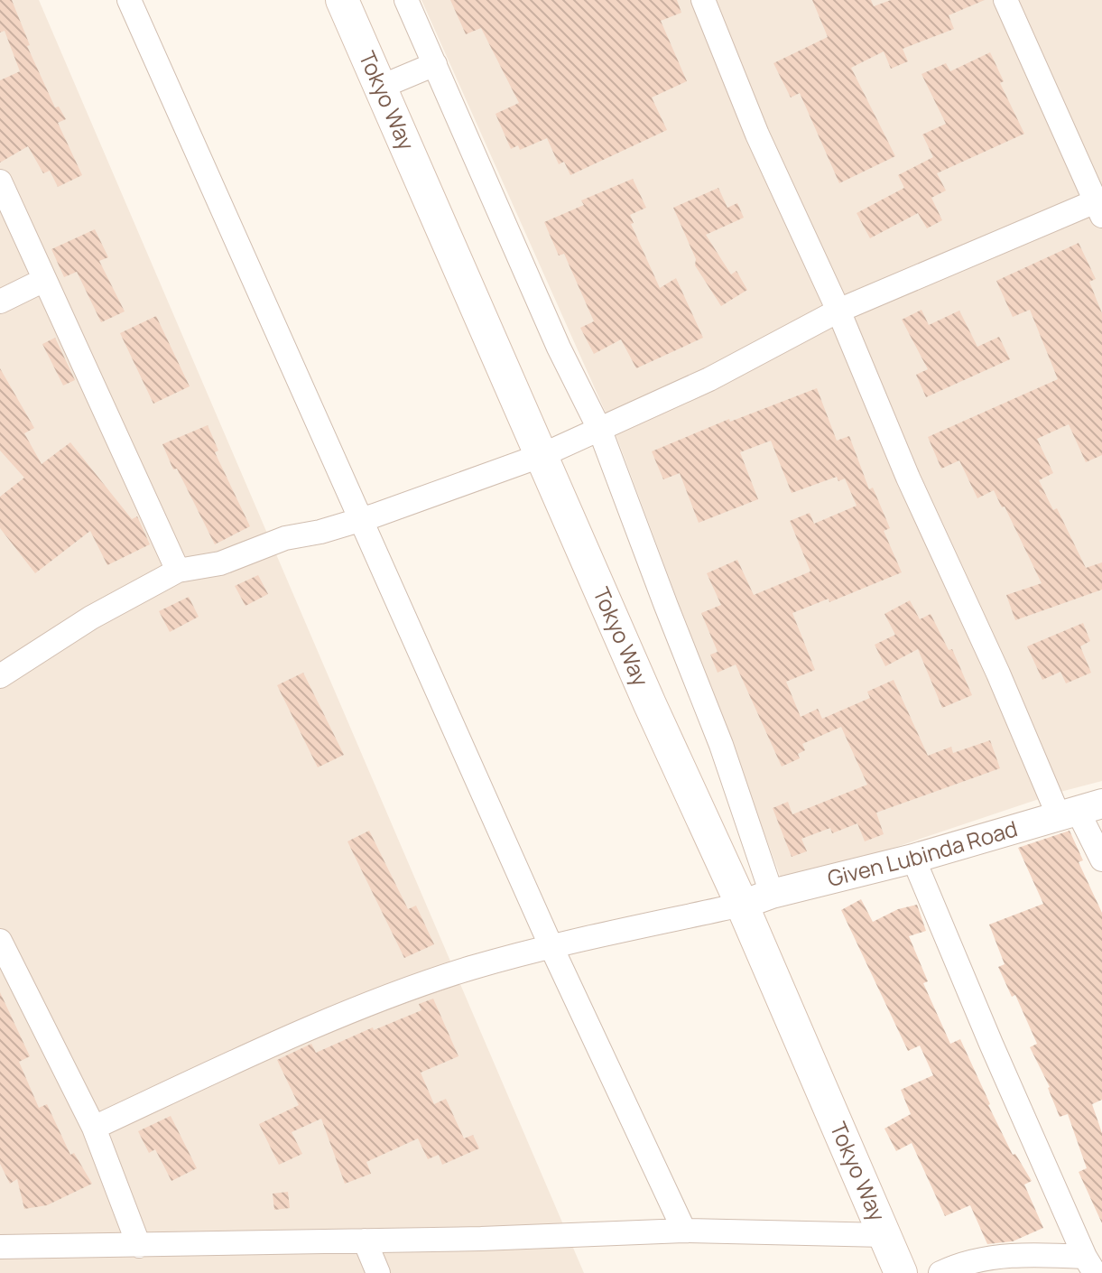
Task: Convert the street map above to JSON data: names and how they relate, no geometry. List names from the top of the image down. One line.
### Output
{"streets":{"main road":["Tokyo Way"],"street":["Given Lubinda Road"]},"crossings":[["Tokyo Way","Given Lubinda Road"]]}
